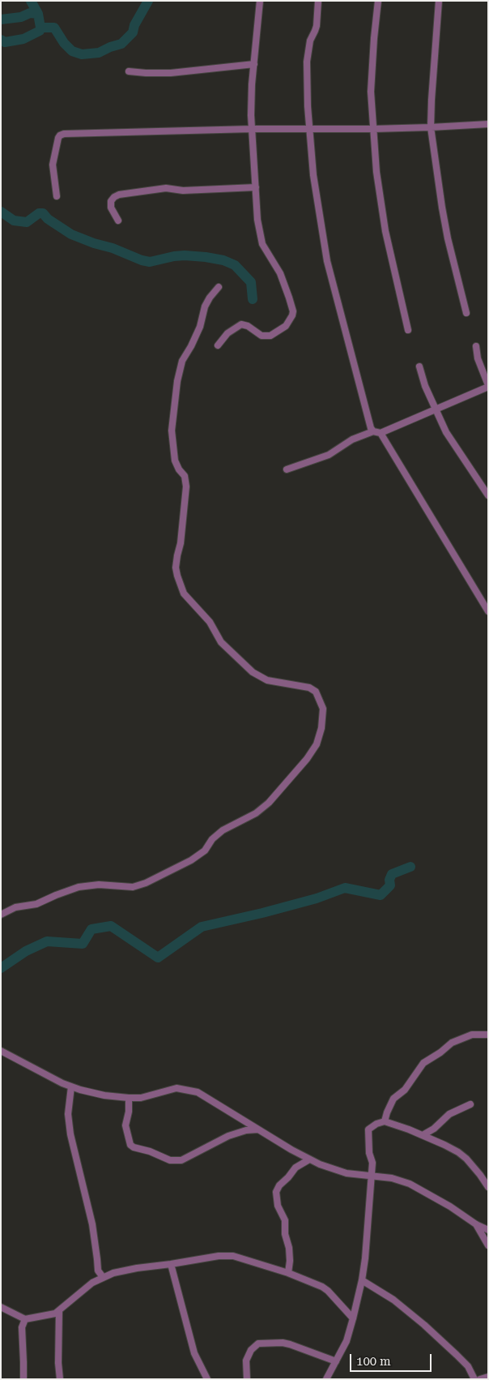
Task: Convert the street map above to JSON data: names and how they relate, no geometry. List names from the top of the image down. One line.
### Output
{"scale_bar":"100 m"}
